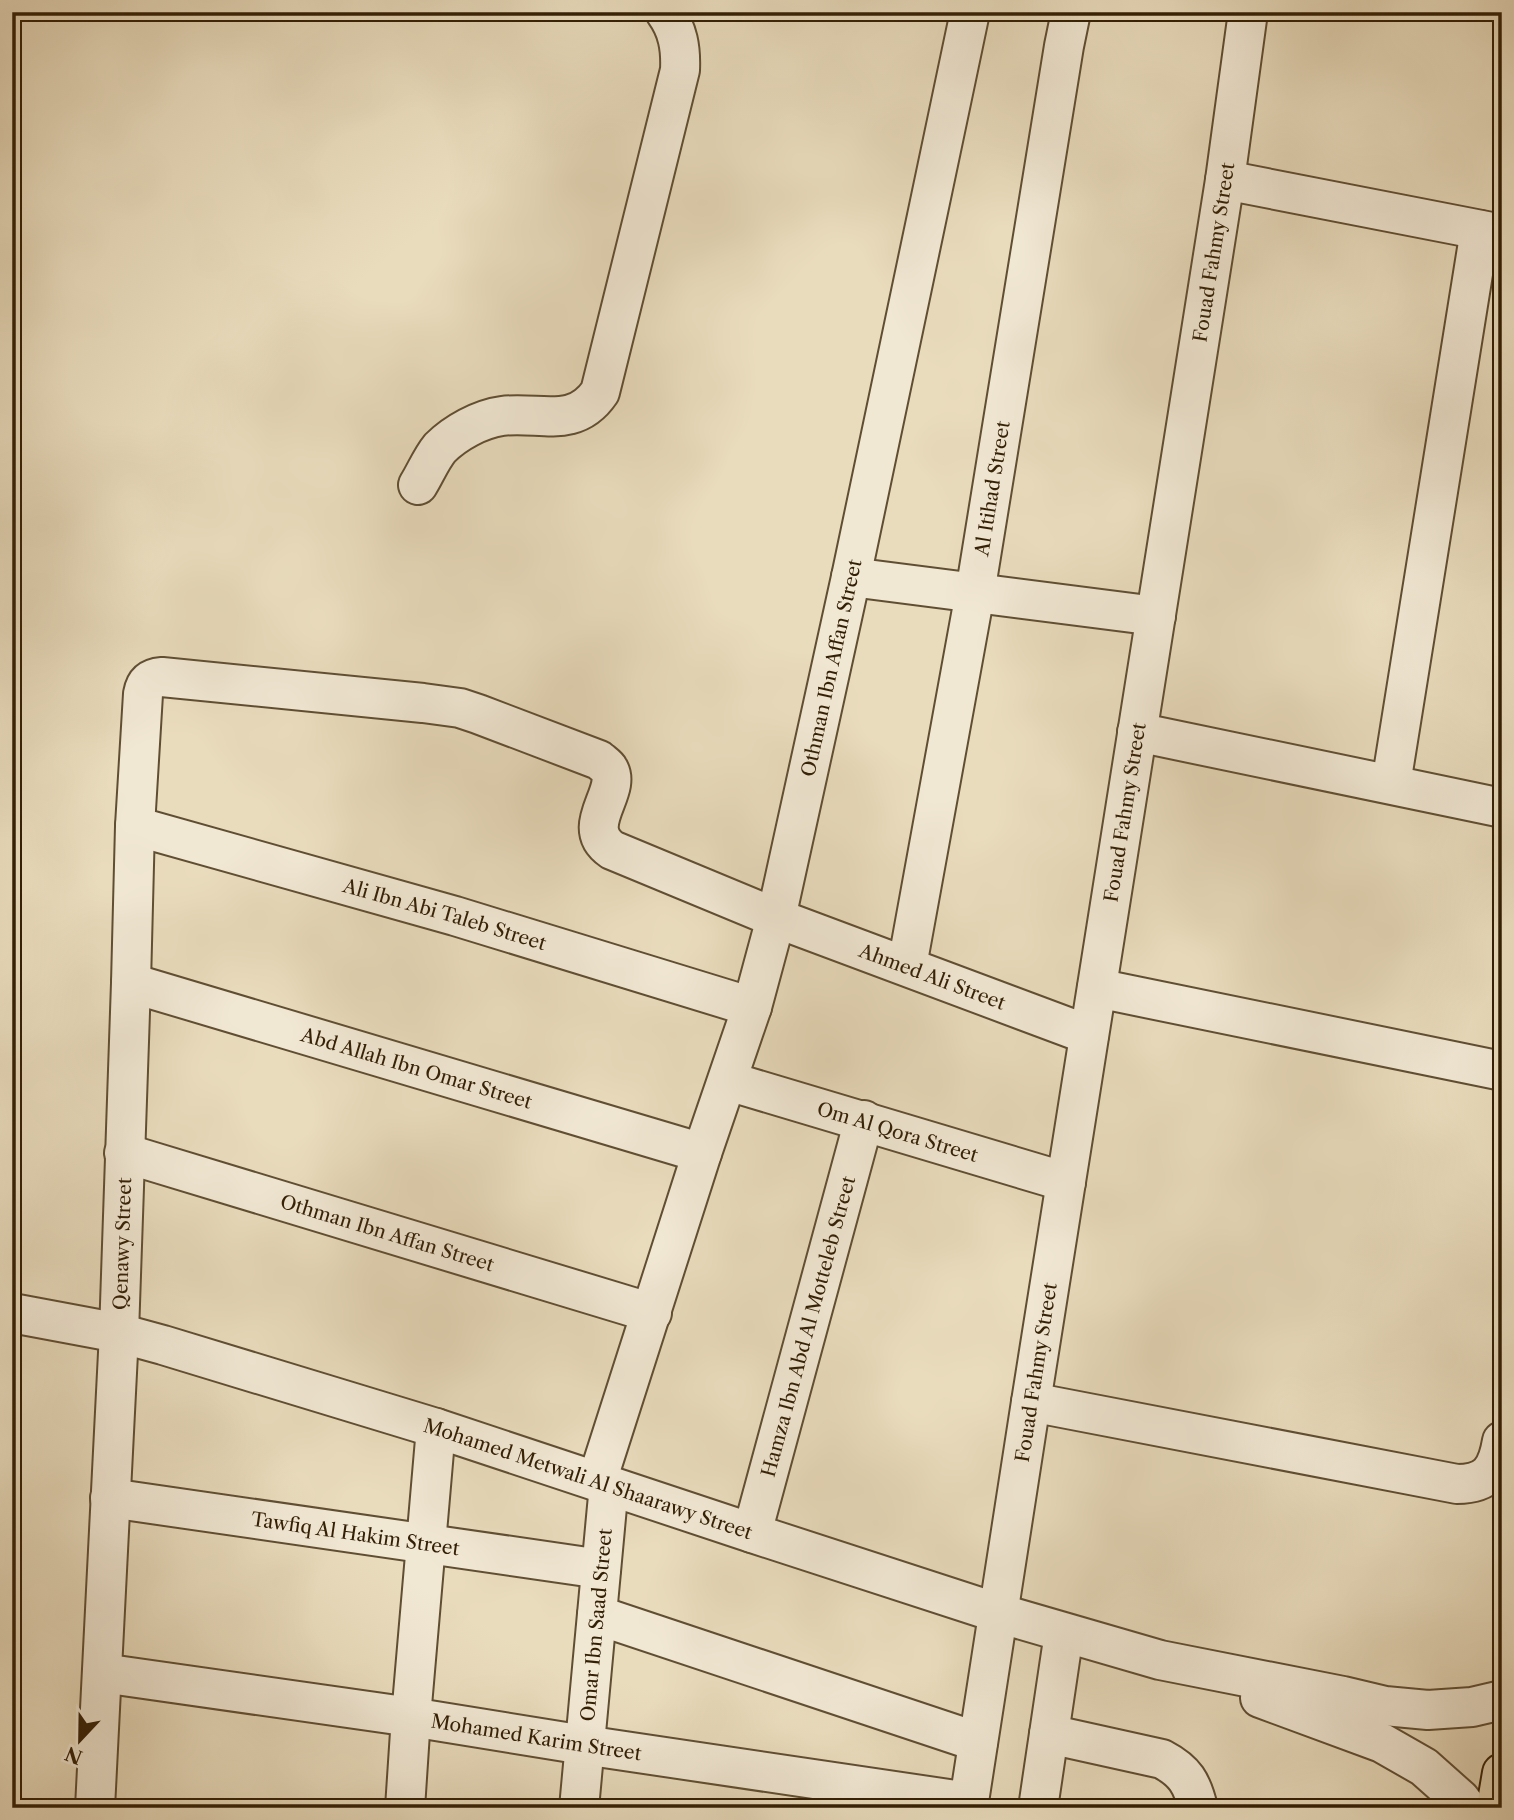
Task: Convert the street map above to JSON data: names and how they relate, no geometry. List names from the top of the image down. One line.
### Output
{"streets":{"street":["Fouad Fahmy Street","Al Itihad Street","Othman Ibn Affan Street","Ali Ibn Abi Taleb Street","Ahmed Ali Street","Abd Allah Ibn Omar Street","Om Al Qora Street","Qenawy Street","Hamza Ibn Abd Al Motteleb Street","Mohamed Metwali Al Shaarawy Street","Tawfiq Al Hakim Street","Omar Ibn Saad Street","Mohamed Karim Street"]},"crossings":[["Fouad Fahmy Street","Ahmed Ali Street"],["Fouad Fahmy Street","Om Al Qora Street"],["Fouad Fahmy Street","Mohamed Metwali Al Shaarawy Street"],["Fouad Fahmy Street","Mohamed Karim Street"],["Al Itihad Street","Ahmed Ali Street"],["Othman Ibn Affan Street","Ali Ibn Abi Taleb Street"],["Othman Ibn Affan Street","Ahmed Ali Street"],["Othman Ibn Affan Street","Abd Allah Ibn Omar Street"],["Othman Ibn Affan Street","Om Al Qora Street"],["Othman Ibn Affan Street","Qenawy Street"],["Othman Ibn Affan Street","Mohamed Metwali Al Shaarawy Street"],["Othman Ibn Affan Street","Omar Ibn Saad Street"],["Ali Ibn Abi Taleb Street","Qenawy Street"],["Ahmed Ali Street","Qenawy Street"],["Abd Allah Ibn Omar Street","Qenawy Street"],["Om Al Qora Street","Hamza Ibn Abd Al Motteleb Street"],["Qenawy Street","Mohamed Metwali Al Shaarawy Street"],["Qenawy Street","Tawfiq Al Hakim Street"],["Qenawy Street","Mohamed Karim Street"],["Hamza Ibn Abd Al Motteleb Street","Mohamed Metwali Al Shaarawy Street"],["Mohamed Metwali Al Shaarawy Street","Omar Ibn Saad Street"],["Tawfiq Al Hakim Street","Omar Ibn Saad Street"],["Omar Ibn Saad Street","Mohamed Karim Street"]],"north":"bottom"}
